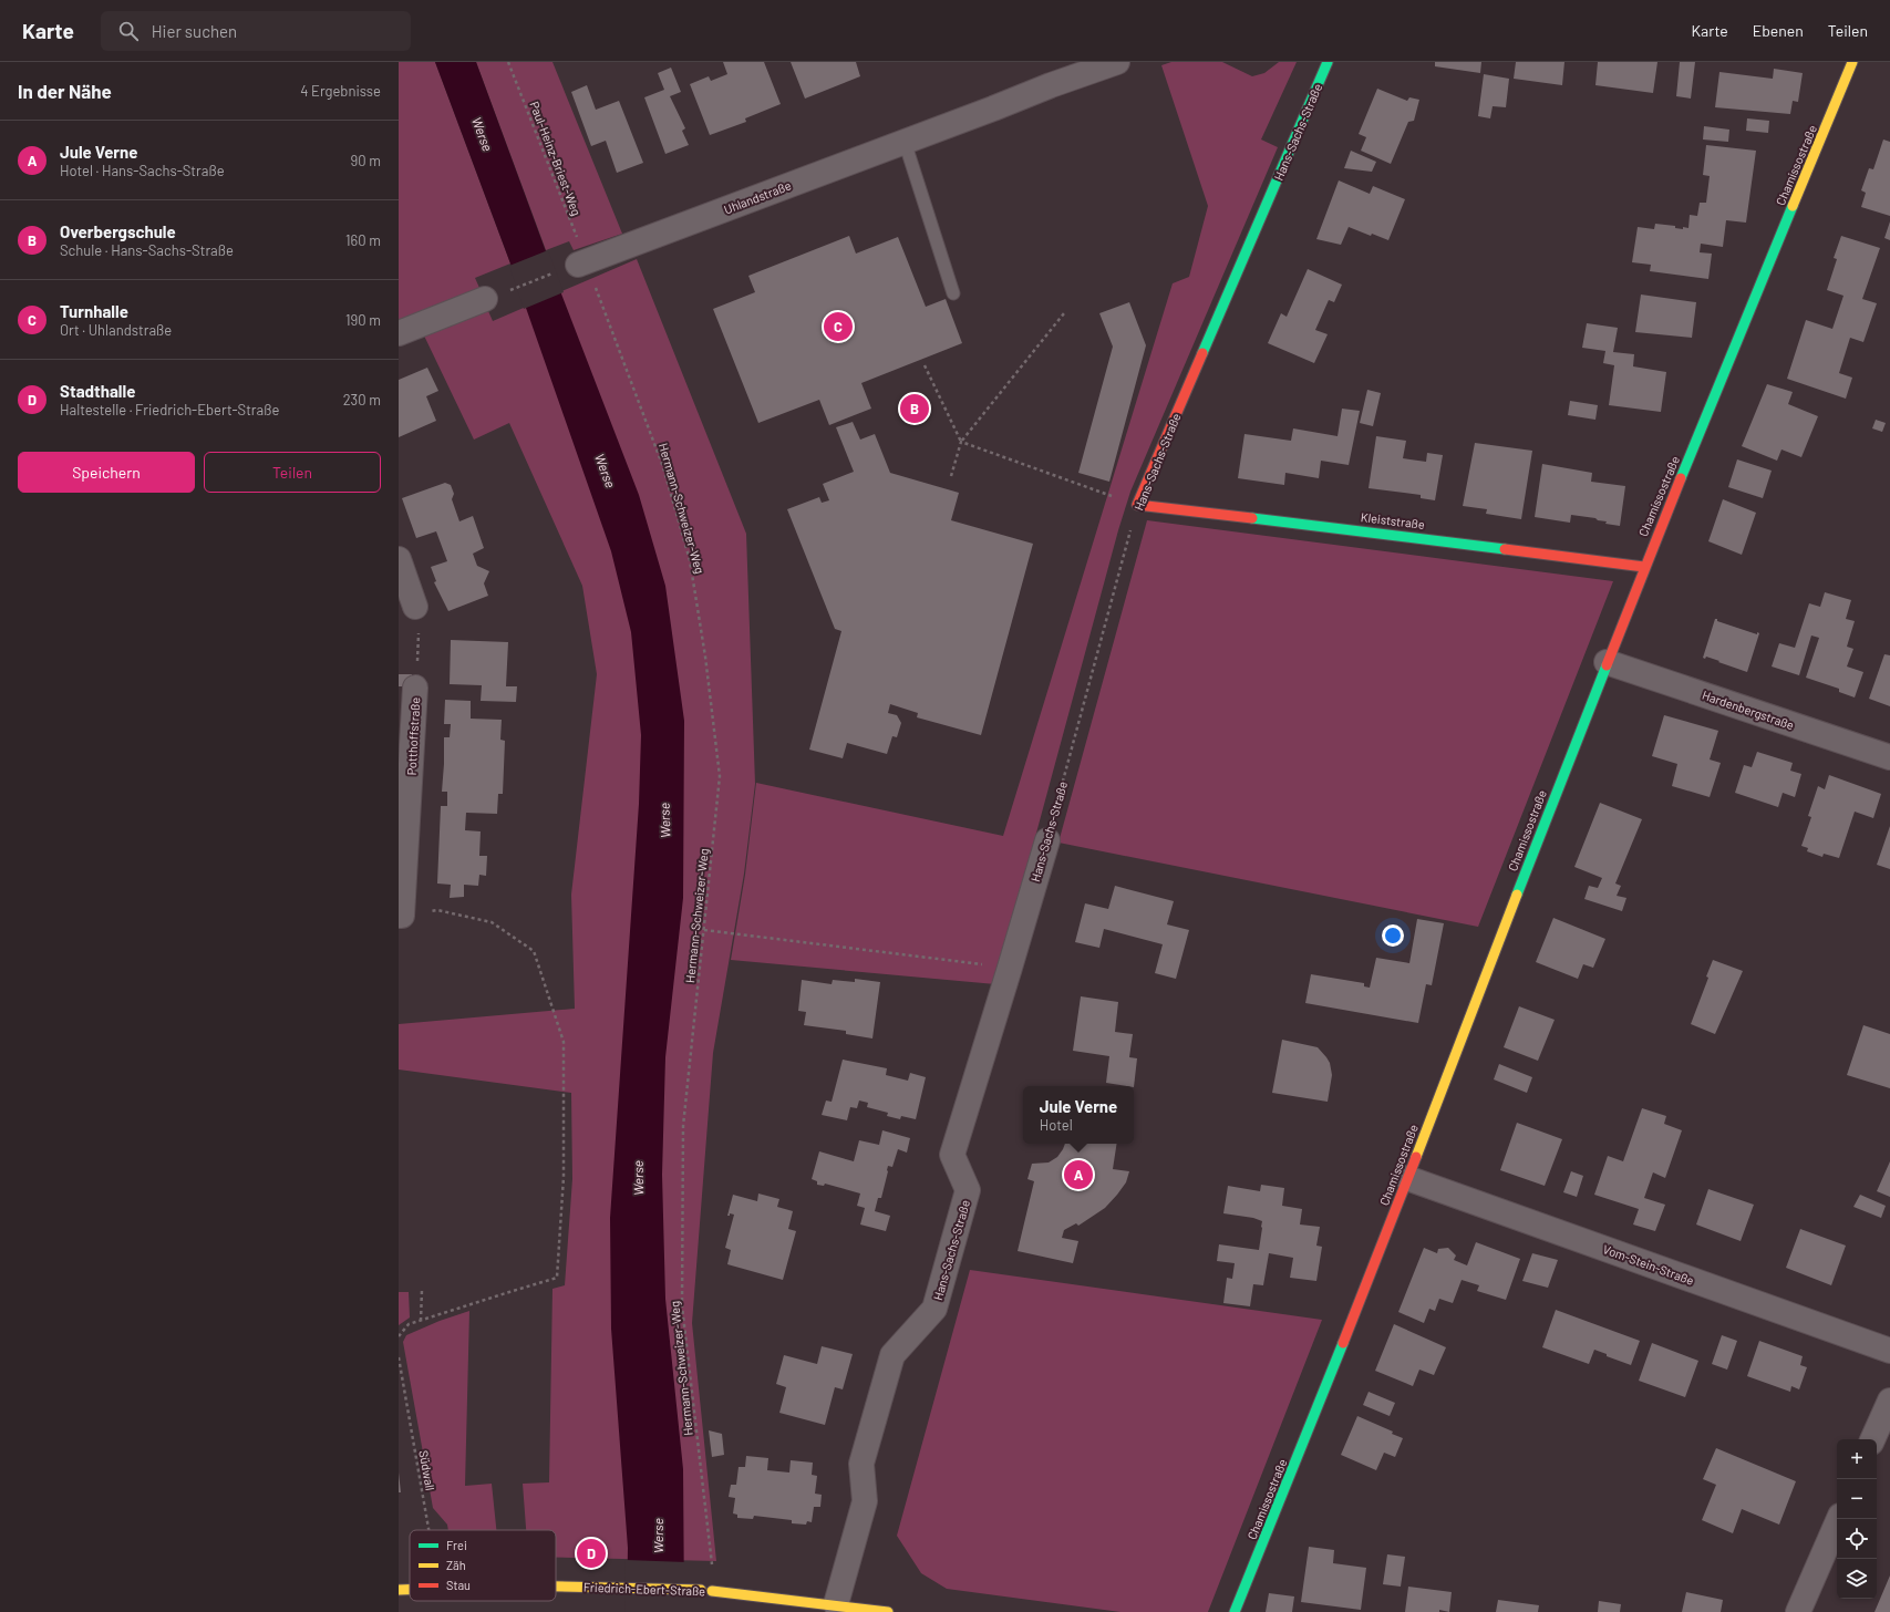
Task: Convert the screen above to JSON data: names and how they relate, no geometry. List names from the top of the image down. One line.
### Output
{"streets":{"street":["Hans-Sachs-Straße","Chamissostraße","Uhlandstraße","Kleiststraße","Hardenbergstraße","Potthoffstraße","Vom-Stein-Straße","Friedrich-Ebert-Straße"],"path":["Paul-Heinz-Briest-Weg","Hermann-Schweizer-Weg","Südwall"]},"crossings":[["Hans-Sachs-Straße","Kleiststraße"],["Hans-Sachs-Straße","Friedrich-Ebert-Straße"],["Paul-Heinz-Briest-Weg","Uhlandstraße"],["Paul-Heinz-Briest-Weg","Hermann-Schweizer-Weg"],["Chamissostraße","Kleiststraße"],["Chamissostraße","Hardenbergstraße"],["Chamissostraße","Vom-Stein-Straße"],["Uhlandstraße","Hermann-Schweizer-Weg"],["Hermann-Schweizer-Weg","Friedrich-Ebert-Straße"]],"water":["Werse"],"legend":["Frei","Zäh","Stau"],"page":{"header":"Karte","search":"Hier suchen","nav":["Karte","Ebenen","Teilen"],"heading":["In der Nähe","4 Ergebnisse"],"list":[{"mark":"A","name":"Jule Verne","note":"Hotel · Hans-Sachs-Straße","value":"90 m"},{"mark":"B","name":"Overbergschule","note":"Schule · Hans-Sachs-Straße","value":"160 m"},{"mark":"C","name":"Turnhalle","note":"Ort · Uhlandstraße","value":"190 m"},{"mark":"D","name":"Stadthalle","note":"Haltestelle · Friedrich-Ebert-Straße","value":"230 m"}],"pins":["C","B","A","D"],"buttons":["Speichern","Teilen"],"popup":["Jule Verne","Hotel"],"map_buttons":["+","−"]}}
